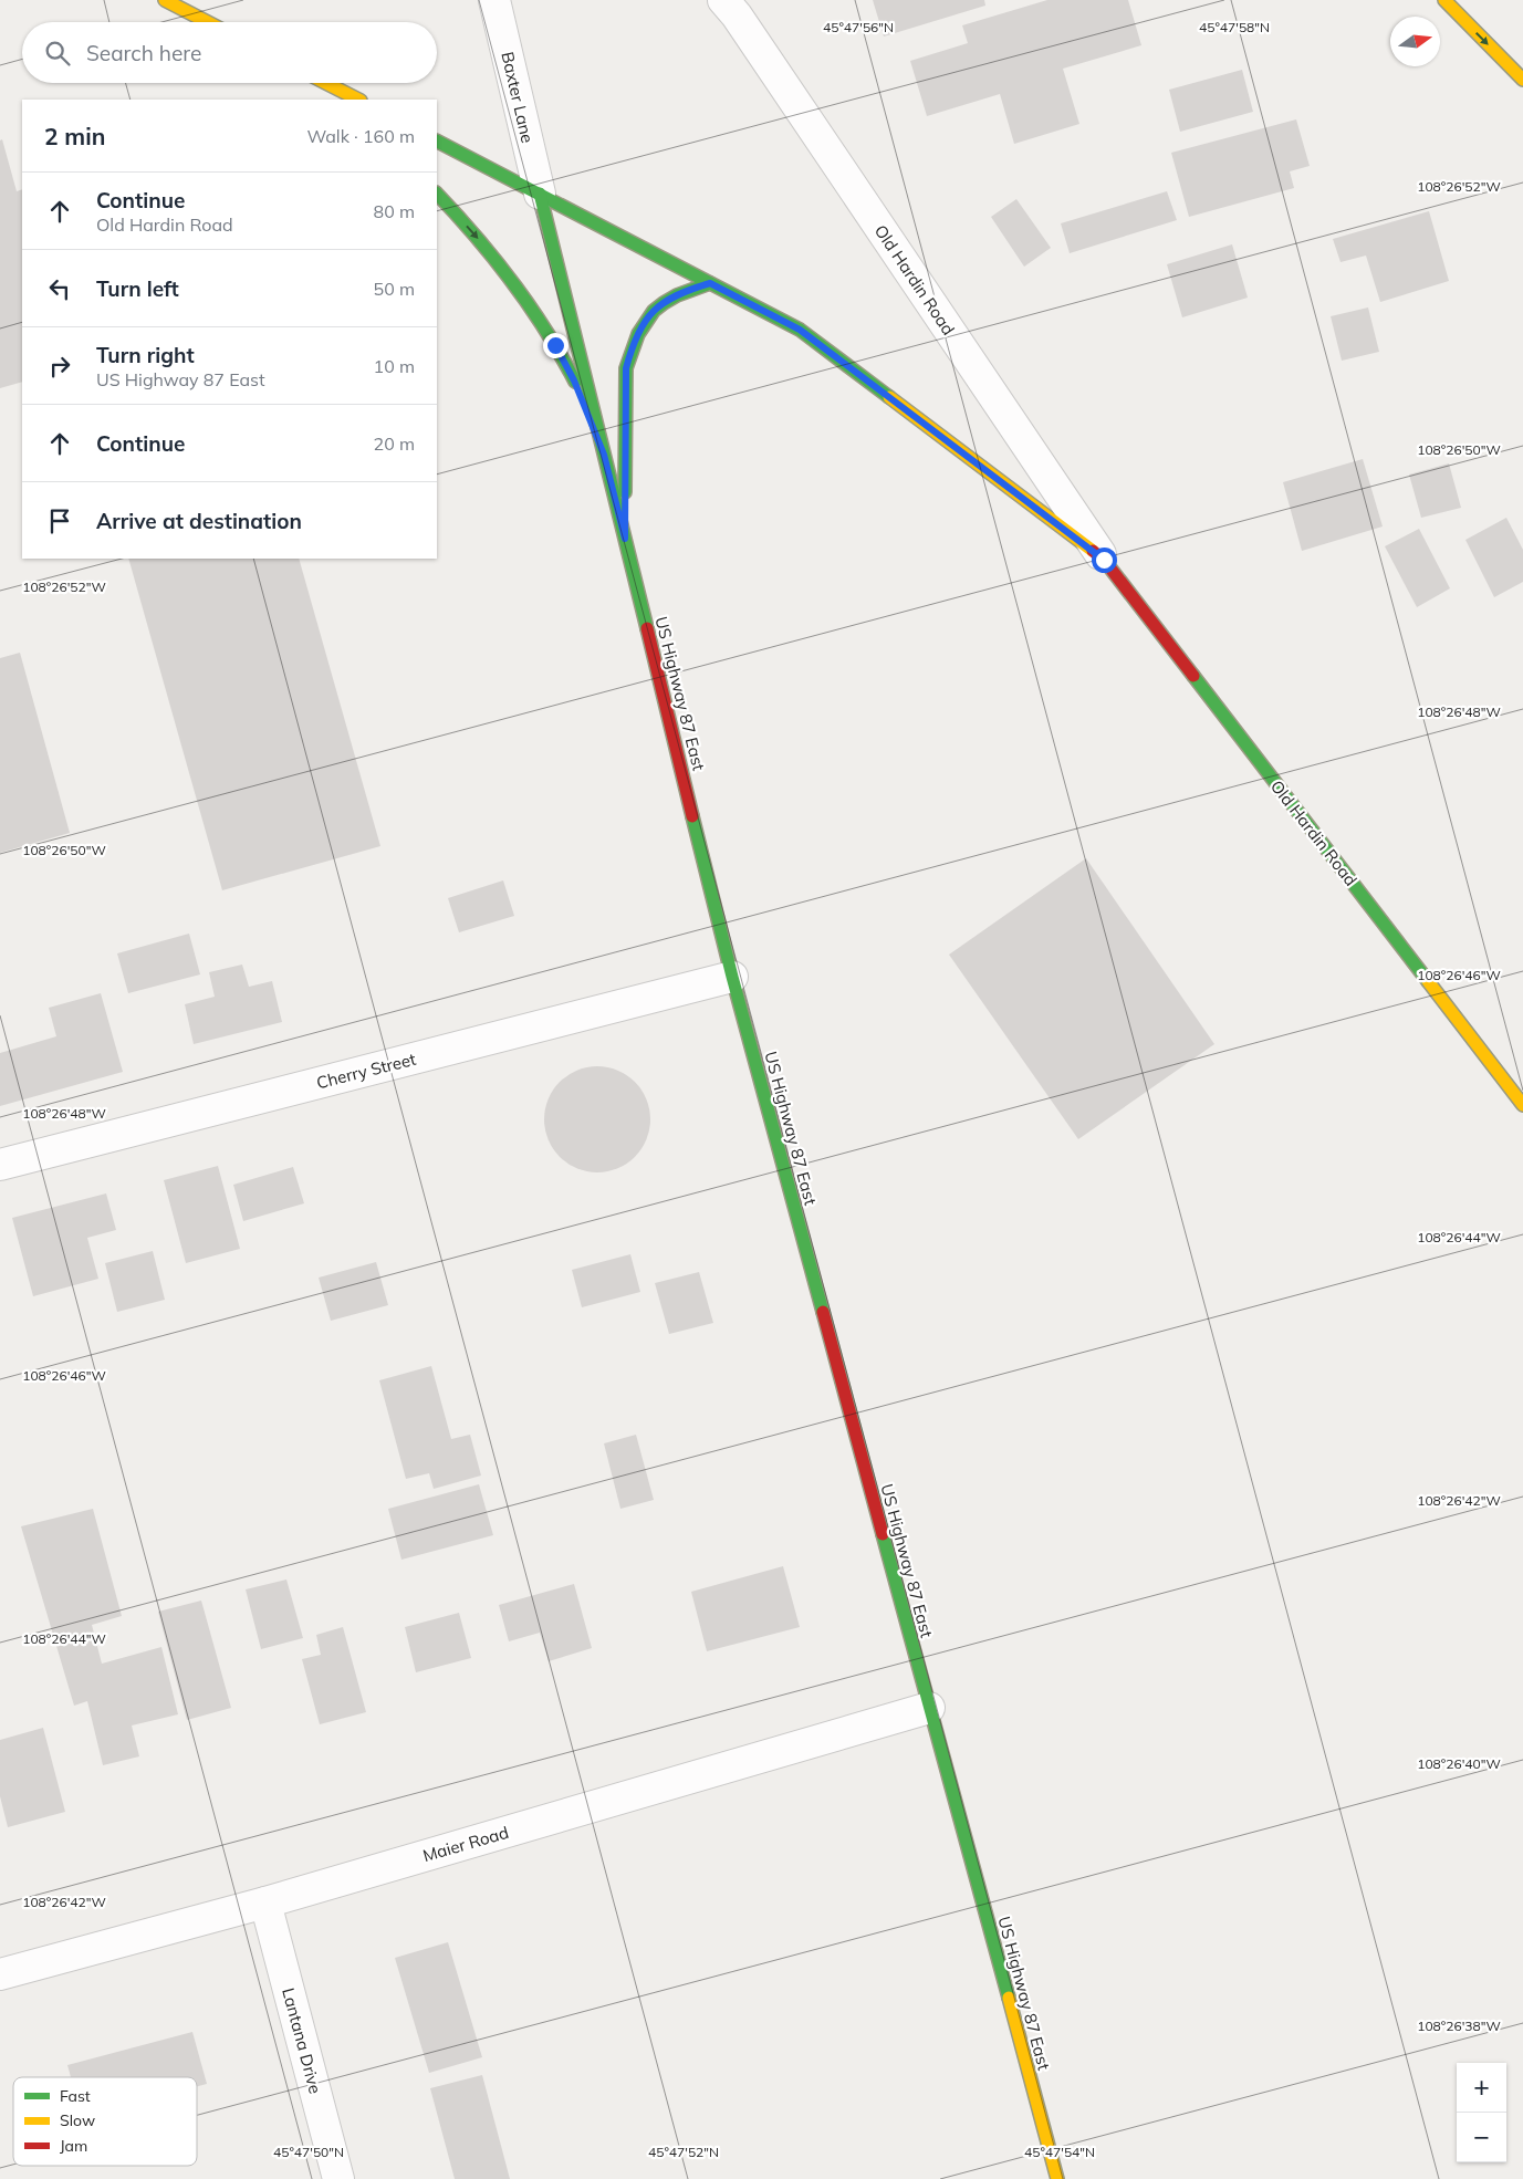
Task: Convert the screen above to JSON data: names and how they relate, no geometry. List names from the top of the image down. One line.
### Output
{"streets":{"main road":["Old Hardin Road","US Highway 87 East"],"street":["Baxter Lane","Cherry Street","Maier Road","Lantana Drive"]},"crossings":[["Baxter Lane","Old Hardin Road"],["Baxter Lane","US Highway 87 East"],["Old Hardin Road","US Highway 87 East"],["US Highway 87 East","Cherry Street"],["US Highway 87 East","Maier Road"],["Maier Road","Lantana Drive"]],"legend":["Fast","Slow","Jam"],"north":"right","page":{"search":"Search here","heading":["2 min","Walk · 160 m"],"list":[["Continue","Old Hardin Road","80 m"],["Turn left","50 m"],["Turn right","US Highway 87 East","10 m"],["Continue","20 m"],"Arrive at destination"],"map_buttons":["+","−"]},"coordinates":["45°47'56\"N","45°47'58\"N","108°26'52\"W","108°26'50\"W","108°26'48\"W","108°26'46\"W","108°26'44\"W","108°26'42\"W","108°26'40\"W","108°26'38\"W","45°47'50\"N","45°47'52\"N","45°47'54\"N"]}
